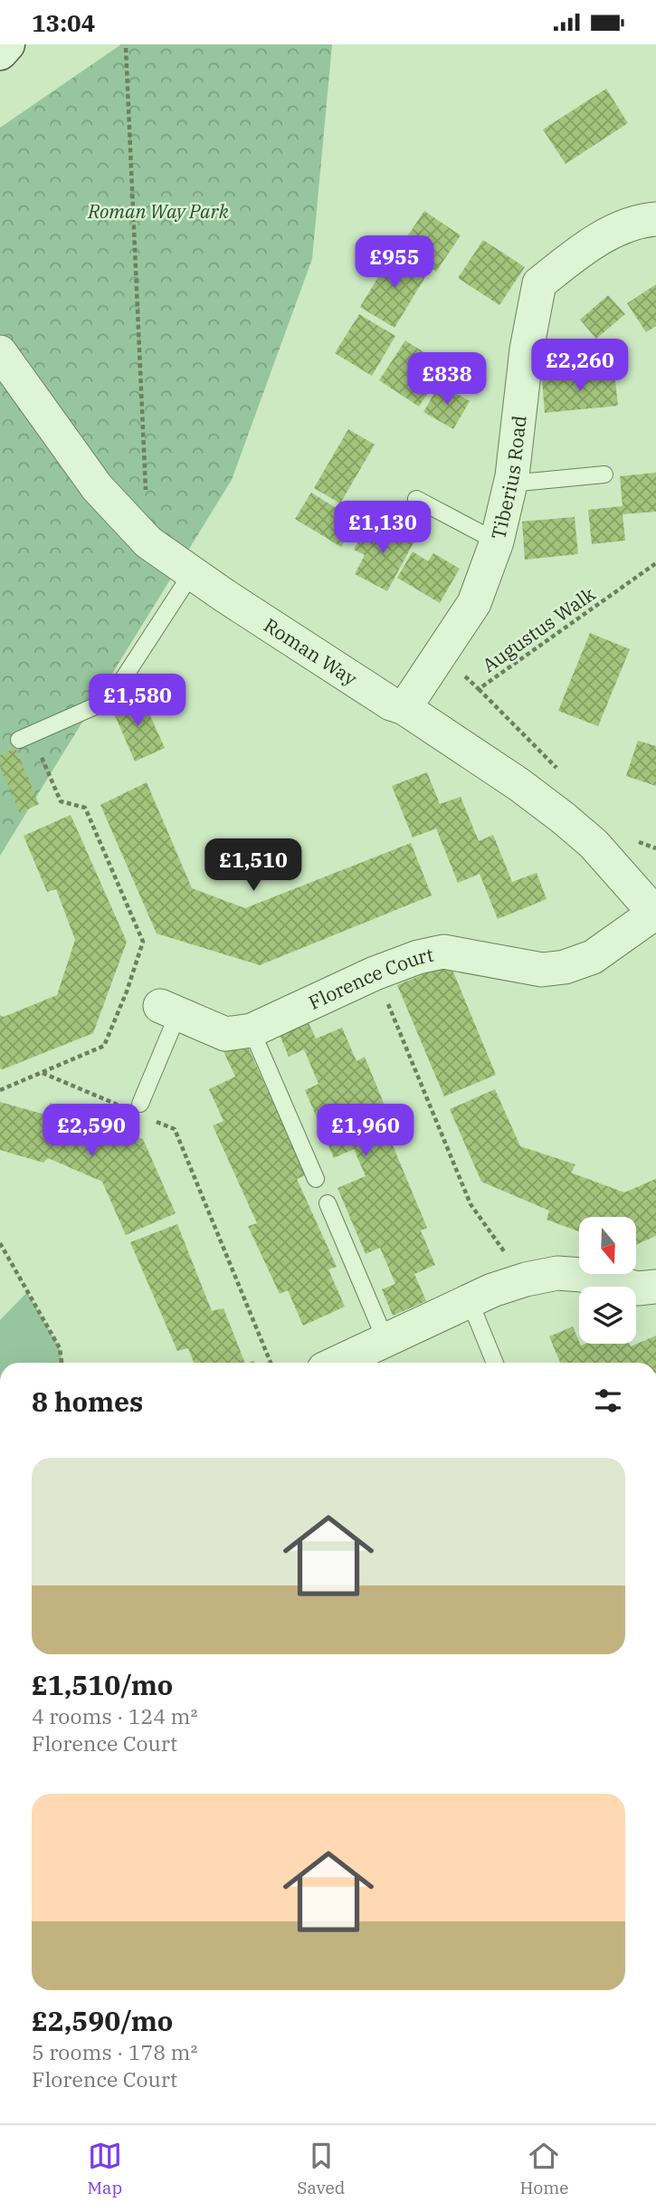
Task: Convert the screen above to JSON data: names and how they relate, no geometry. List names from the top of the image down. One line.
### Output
{"streets":{"street":["Tiberius Road","Roman Way","Florence Court"],"path":["Augustus Walk"]},"crossings":[["Tiberius Road","Augustus Walk"],["Tiberius Road","Roman Way"],["Roman Way","Florence Court"]],"parks":["Roman Way Park"],"north":"bottom","page":{"status":"13:04","price":["£955","£2,260","£838","£1,130","£1,580","£1,510","£2,590","£1,960"],"heading":"8 homes","list":[{"name":"£1,510/mo","note":"4 rooms · 124 m² · Florence Court"},{"name":"£2,590/mo","note":"5 rooms · 178 m² · Florence Court"}],"tabs":["Map","Saved","Home"]}}
